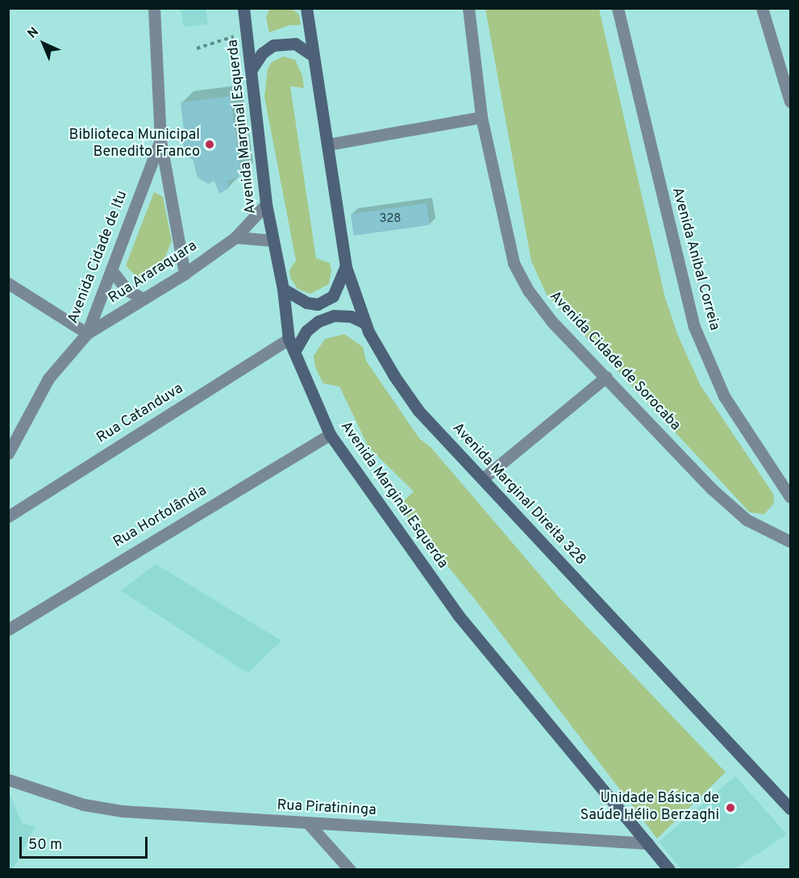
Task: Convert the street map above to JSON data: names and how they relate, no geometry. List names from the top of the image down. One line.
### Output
{"streets":{"main road":["Avenida Marginal Esquerda","Avenida Marginal Direita 328"],"street":["Avenida Cidade de Itu","Avenida Anibal Correia","Rua Araraquara","Avenida Cidade de Sorocaba","Rua Catanduva","Rua Hortolândia","Rua Piratininga"]},"crossings":[["Avenida Marginal Esquerda","Rua Araraquara"],["Avenida Marginal Esquerda","Rua Catanduva"],["Avenida Marginal Esquerda","Rua Hortolândia"],["Avenida Marginal Esquerda","Rua Piratininga"],["Avenida Cidade de Itu","Rua Araraquara"]],"places":["Biblioteca Municipal Benedito Franco","Unidade Básica de Saúde Hélio Berzaghi"],"house_numbers":["328"],"scale_bar":"50 m","north":"top left"}
